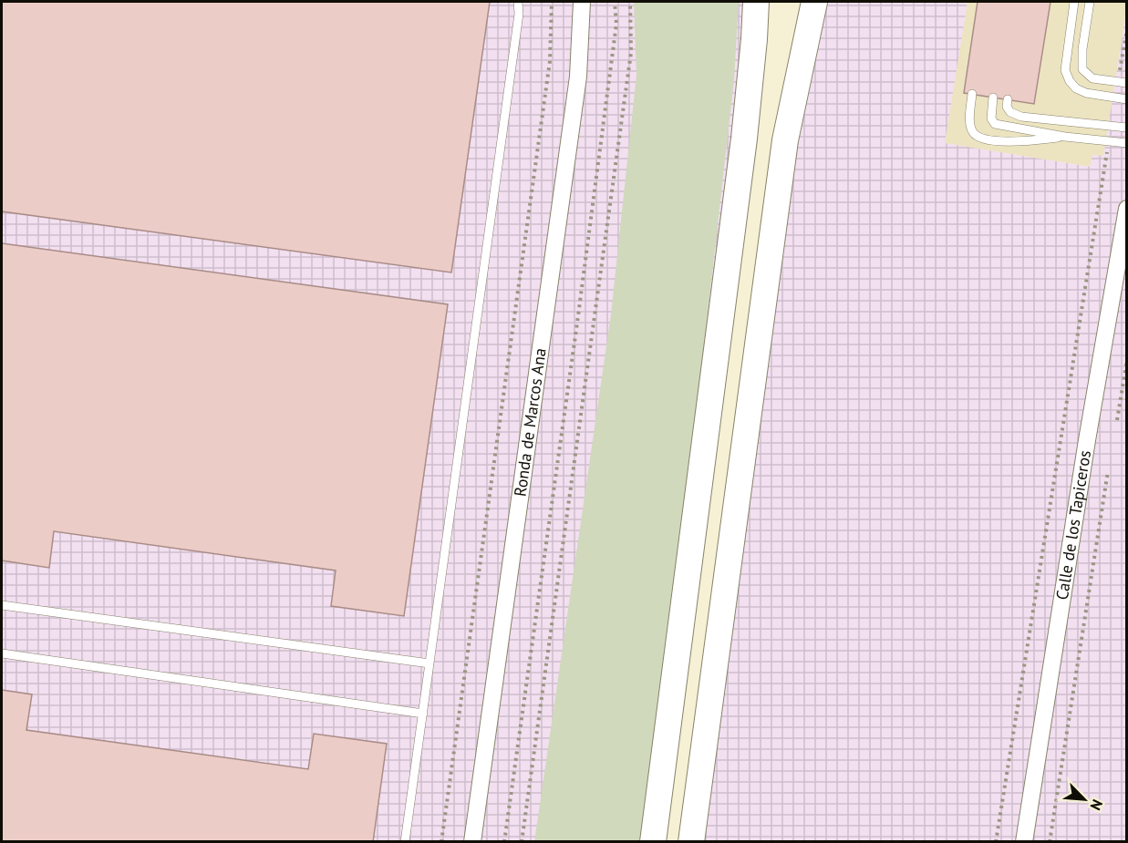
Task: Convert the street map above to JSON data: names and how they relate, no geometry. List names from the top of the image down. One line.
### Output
{"streets":{"street":["Ronda de Marcos Ana","Calle de los Tapiceros"]},"north":"bottom right"}
